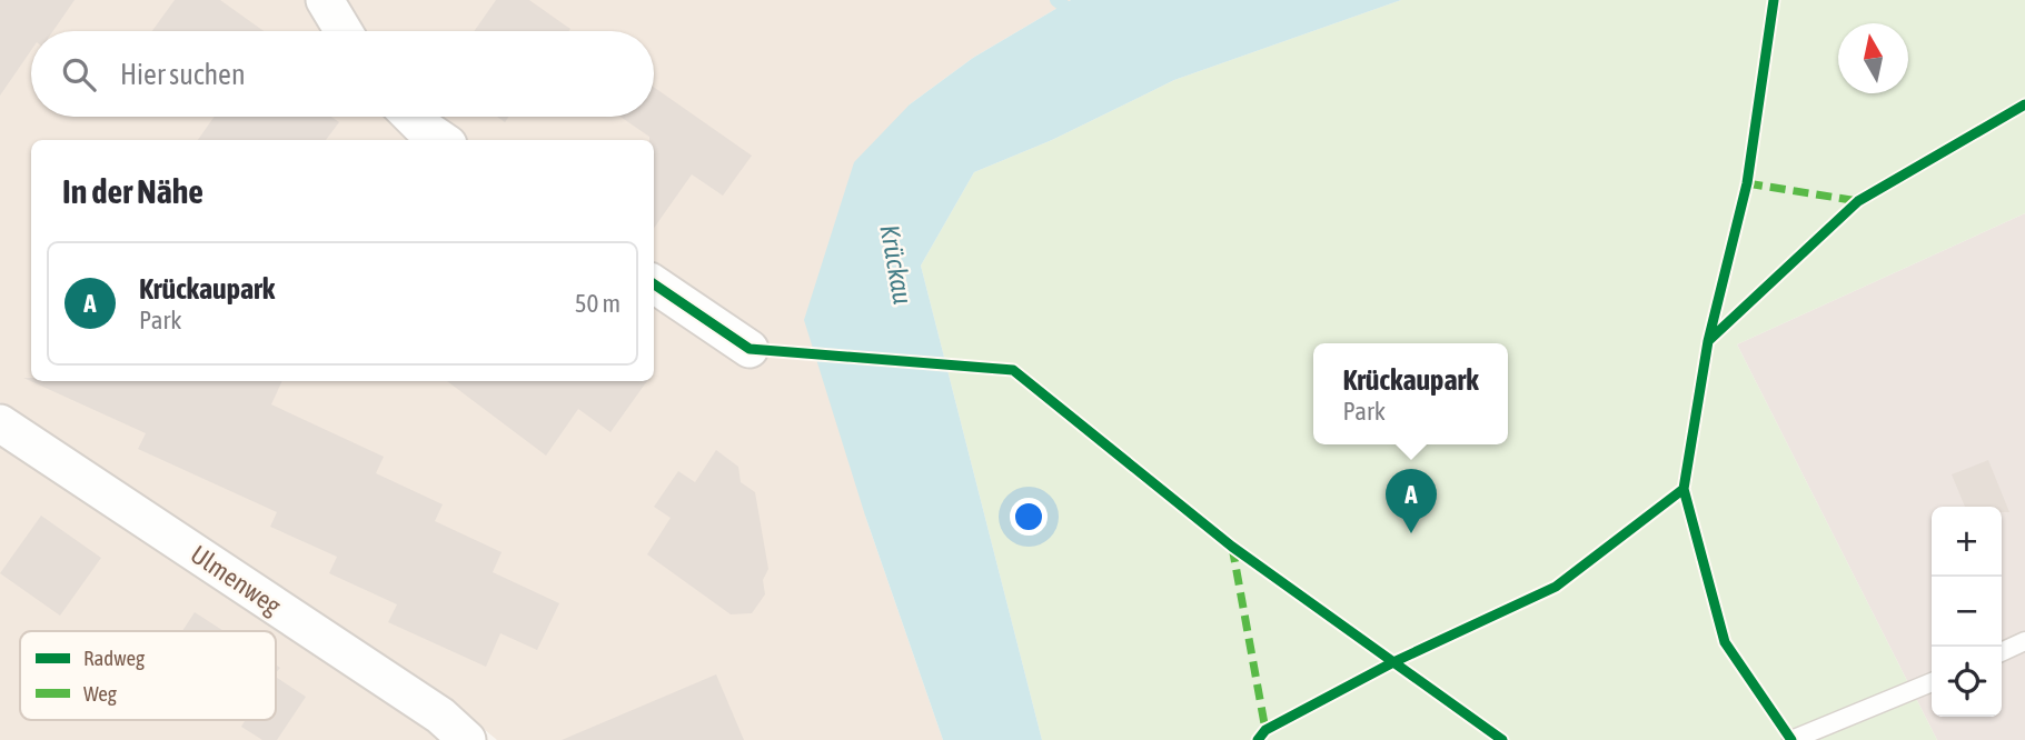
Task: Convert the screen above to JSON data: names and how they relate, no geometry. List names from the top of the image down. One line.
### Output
{"streets":{"street":["Ulmenweg"]},"water":["Krückau"],"legend":["Radweg","Weg"],"north":"top","page":{"search":"Hier suchen","heading":"In der Nähe","list":[{"mark":"A","name":"Krückaupark","note":"Park","value":"50 m"}],"popup":["Krückaupark","Park"],"pins":"A","map_buttons":["+","−"]}}
